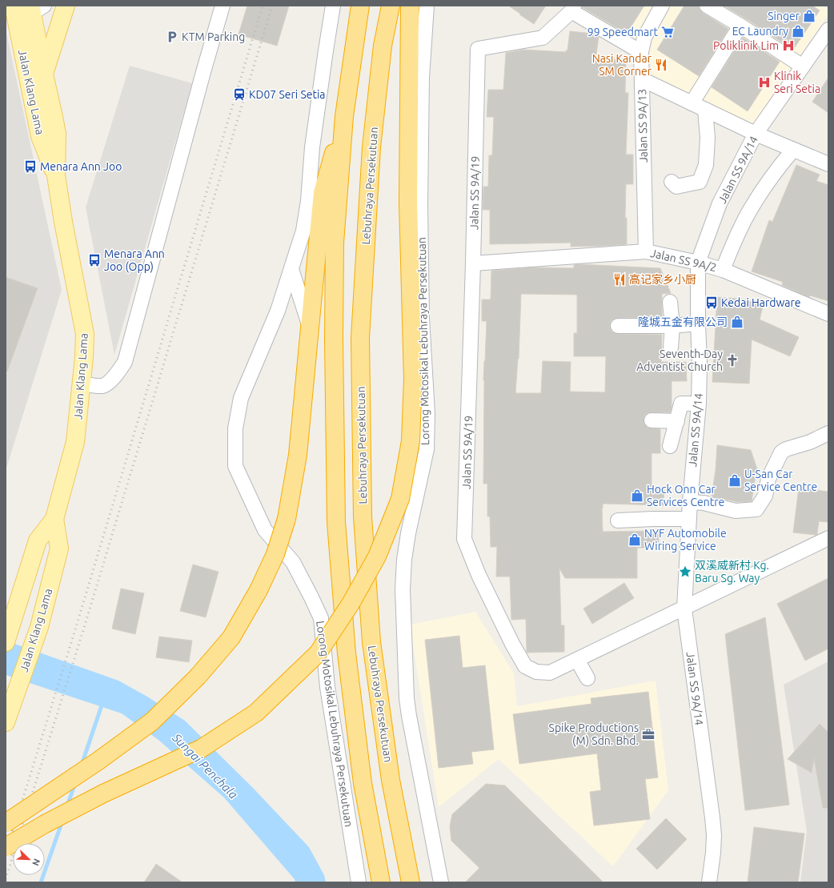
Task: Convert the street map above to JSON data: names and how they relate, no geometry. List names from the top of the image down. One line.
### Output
{"streets":{"highway":["Lebuhraya Persekutuan"],"main road":["Jalan Klang Lama"],"street":["Jalan SS 9A/13","Jalan SS 9A/14","Jalan SS 9A/19","Jalan SS 9A/2","Lorong Motosikal Lebuhraya Persekutuan"]},"crossings":[["Jalan SS 9A/13","Jalan SS 9A/2"],["Jalan SS 9A/14","Jalan SS 9A/19"],["Jalan SS 9A/14","Jalan SS 9A/2"],["Jalan SS 9A/19","Jalan SS 9A/2"]],"water":["Sungai Penchala"],"places":{"shop":["Singer","EC Laundry","隆城五金有限公司","U-San Car Service Centre","Hock Onn Car Services Centre","NYF Automobile Wiring Service"],"supermarket":["99 Speedmart"],"parking":["KTM Parking"],"hospital":["Poliklinik Lim","Klinik Seri Setia"],"restaurant":["Nasi Kandar SM Corner","高记家乡小厨"],"station":["KD07 Seri Setia"],"bus stop":["Menara Ann Joo","Menara Ann Joo (Opp)","Kedai Hardware"],"church":["Seventh-Day Adventist Church"],"place":["双溪威新村 Kg. Baru Sg. Way"],"office":["Spike Productions (M) Sdn. Bhd."]},"north":"bottom right"}
